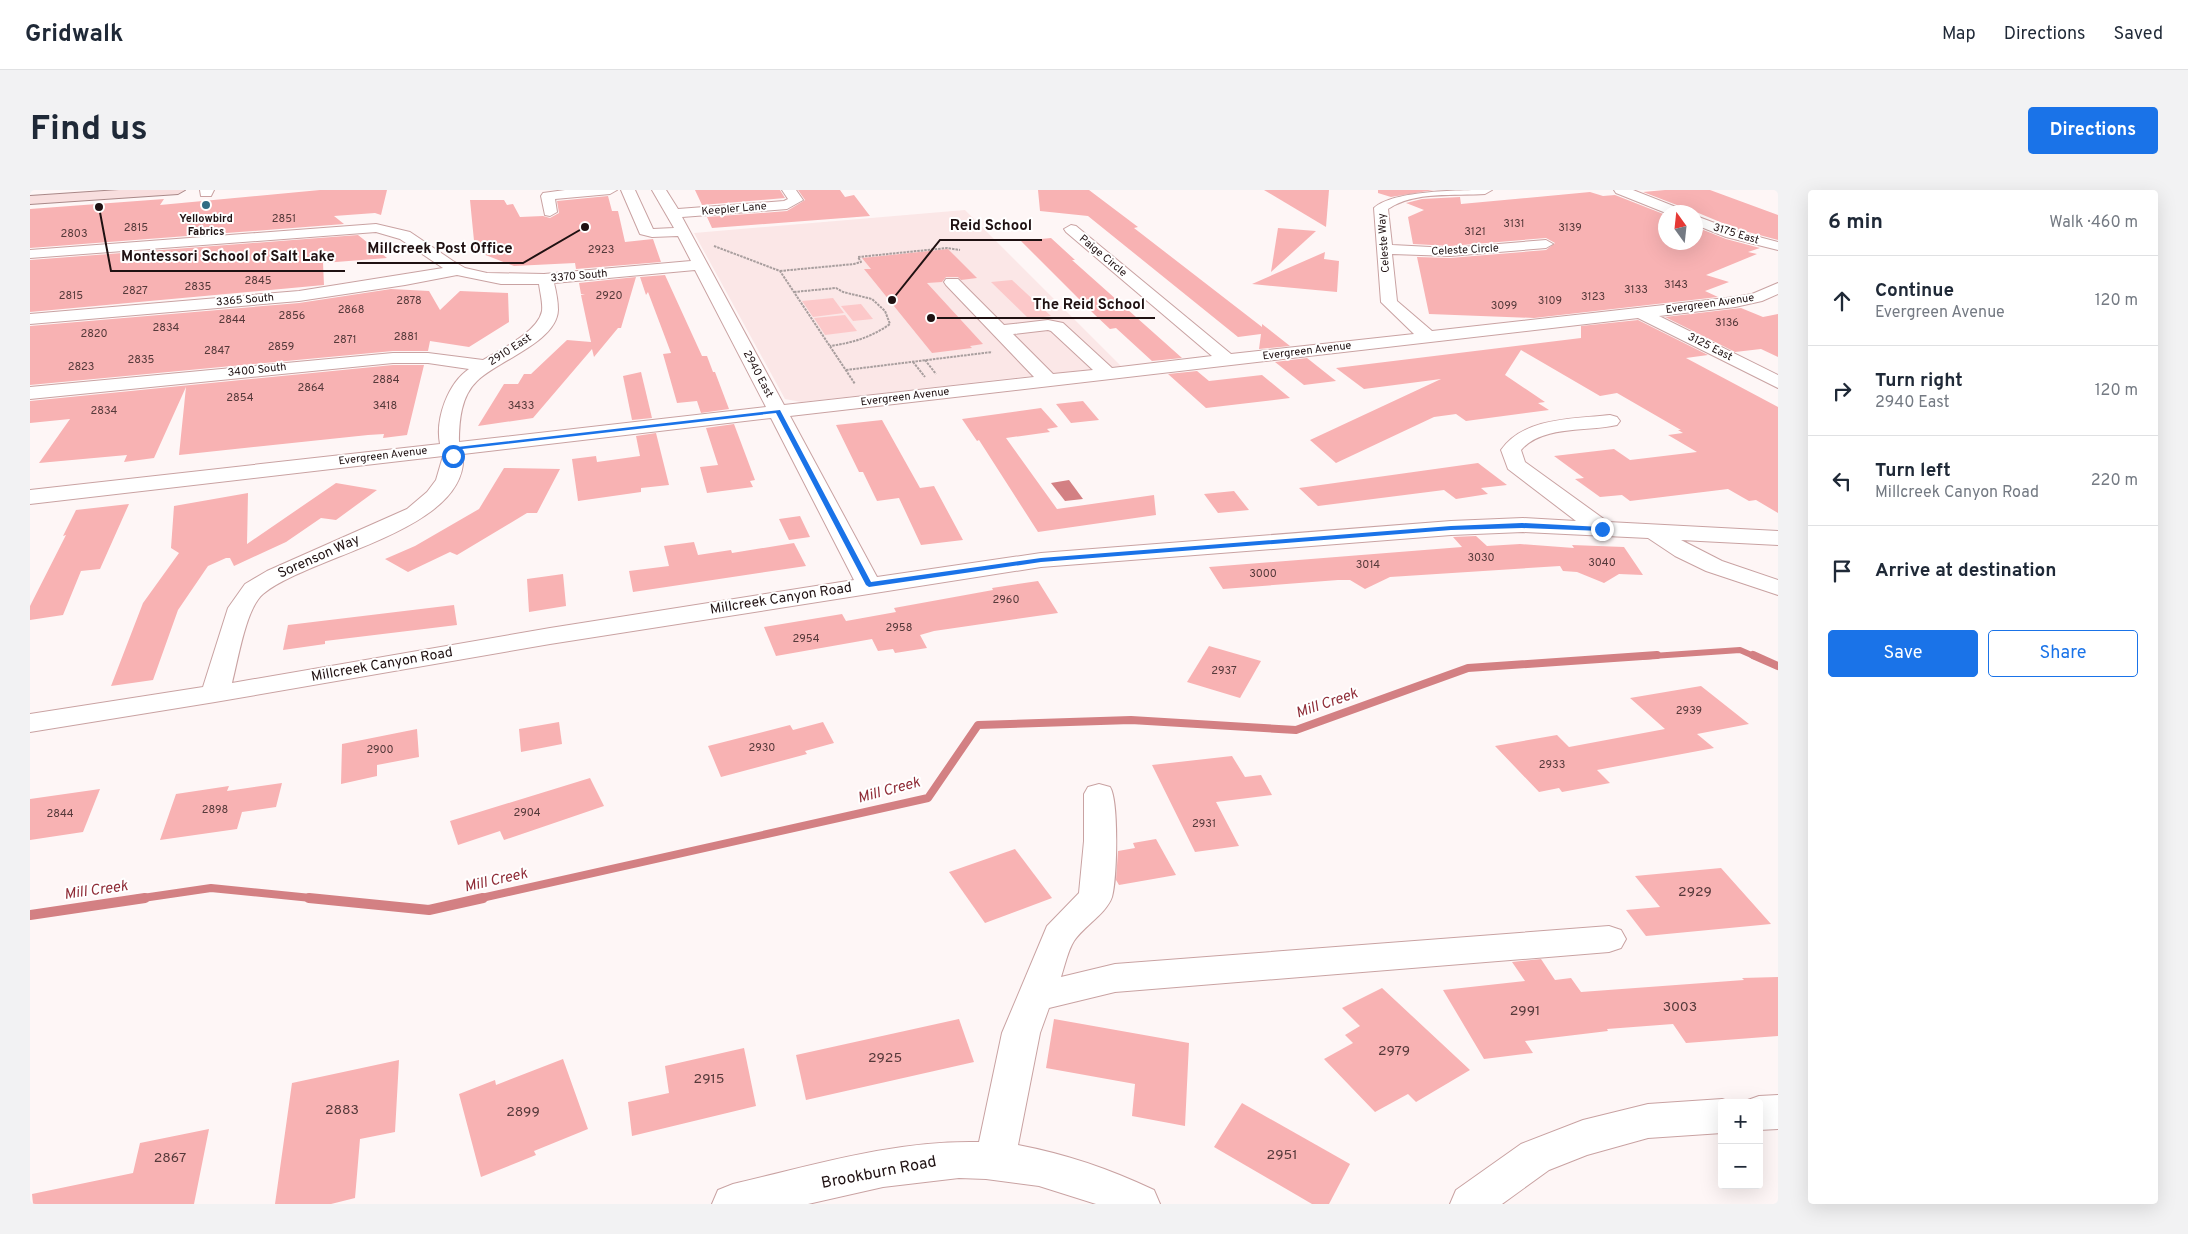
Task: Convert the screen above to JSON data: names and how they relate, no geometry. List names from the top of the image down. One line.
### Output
{"streets":{"street":["Keepler Lane","3175 East","Celeste Way","Celeste Circle","Paige Circle","3370 South","3365 South","Evergreen Avenue","3125 East","2910 East","3400 South","2940 East","Sorenson Way","Millcreek Canyon Road","Brookburn Road"]},"crossings":[["Keepler Lane","2940 East"],["Celeste Way","Celeste Circle"],["Celeste Way","Evergreen Avenue"],["Paige Circle","Evergreen Avenue"],["3370 South","3365 South"],["3370 South","2910 East"],["3370 South","2940 East"],["Evergreen Avenue","3125 East"],["Evergreen Avenue","2910 East"],["Evergreen Avenue","2940 East"],["Evergreen Avenue","Sorenson Way"],["2910 East","3400 South"],["2910 East","Sorenson Way"],["2940 East","Millcreek Canyon Road"],["Sorenson Way","Millcreek Canyon Road"]],"water":["Mill Creek"],"places":["Yellowbird Fabrics","Montessori School of Salt Lake","Millcreek Post Office","Reid School","The Reid School"],"house_numbers":["2851","3131","2815","3139","3121","2803","2923","2845","3143","2835","3133","2827","2815","2920","3123","2878","3109","3099","2868","2856","2844","3136","2834","2820","2881","2871","2859","2847","2835","2823","2884","2864","2854","3418","3433","2834","3030","3040","3014","3000","2960","2958","2954","2937","2939","2930","2900","2933","2898","2904","2844","2931","2929","3003","2991","2979","2925","2915","2883","2899","2951","2867"],"north":"top","page":{"header":"Gridwalk","nav":["Map","Directions","Saved"],"buttons":["Directions",["Save","Share"]],"title":"Find us","heading":["6 min","Walk · 460 m"],"list":[["Continue","Evergreen Avenue","120 m"],["Turn right","2940 East","120 m"],["Turn left","Millcreek Canyon Road","220 m"],"Arrive at destination"],"map_buttons":["+","−"]}}
